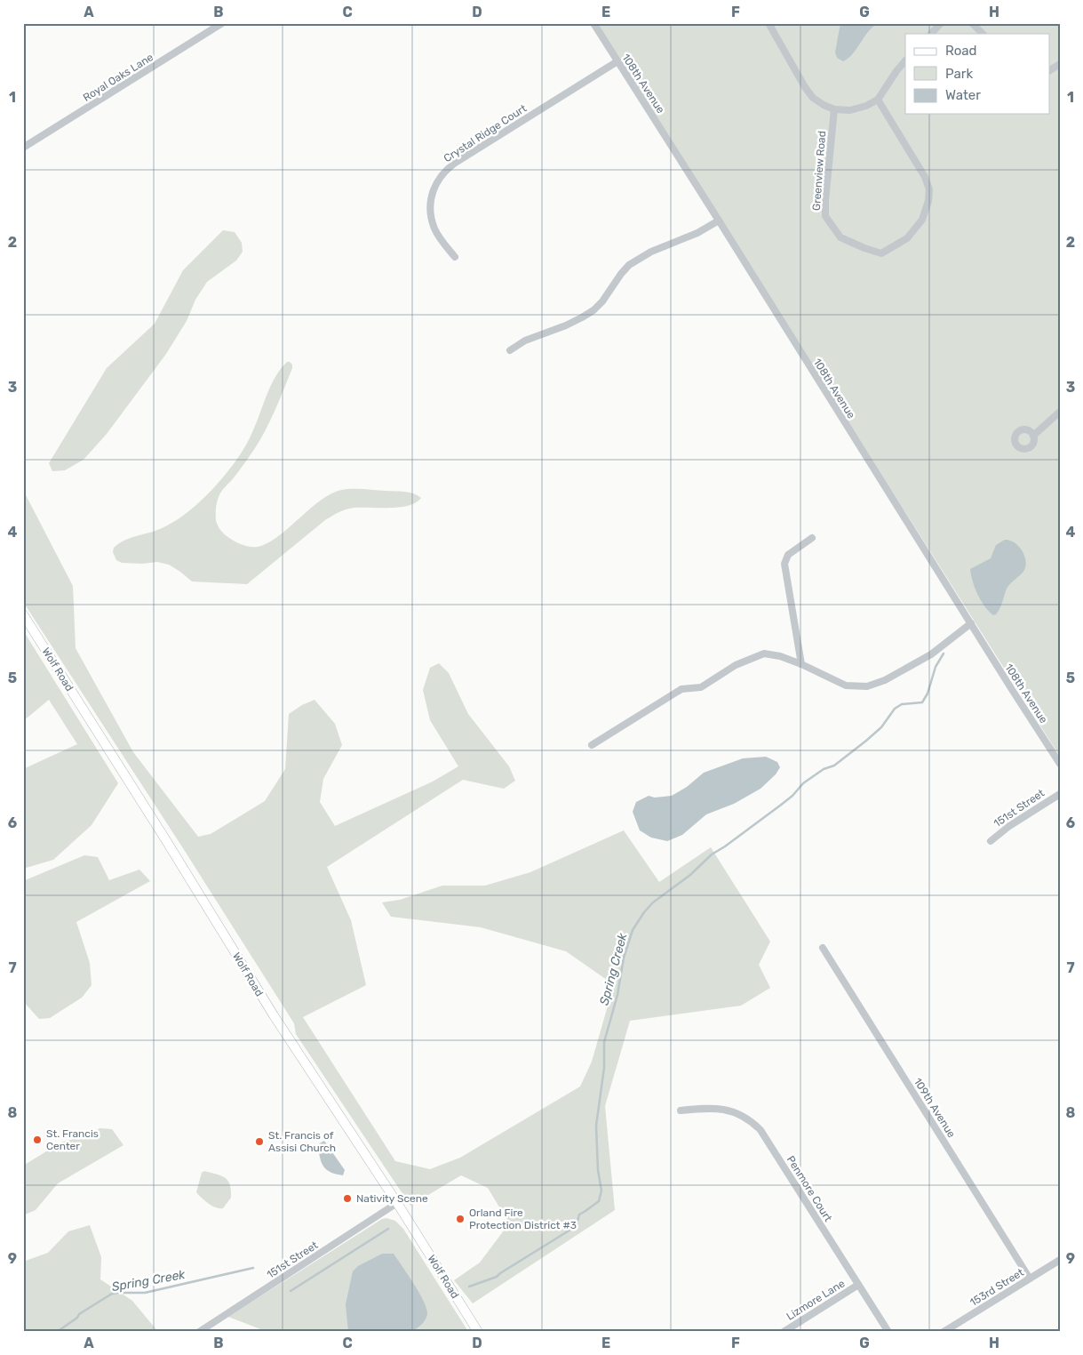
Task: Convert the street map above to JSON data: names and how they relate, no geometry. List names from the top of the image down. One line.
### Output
{"streets":{"main road":["Wolf Road"],"street":["Royal Oaks Lane","108th Avenue","Crystal Ridge Court","Greenview Road","151st Street","109th Avenue","Penmore Court","153rd Street","Lizmore Lane"]},"crossings":[["108th Avenue","Crystal Ridge Court"],["Wolf Road","151st Street"],["109th Avenue","153rd Street"],["Penmore Court","Lizmore Lane"]],"water":["Spring Creek"],"places":["St. Francis Center","St. Francis of Assisi Church","Nativity Scene","Orland Fire Protection District #3"],"legend":["Road","Park","Water"],"grid":{"columns":["A","B","C","D","E","F","G","H"],"rows":["1","2","3","4","5","6","7","8","9"]}}
